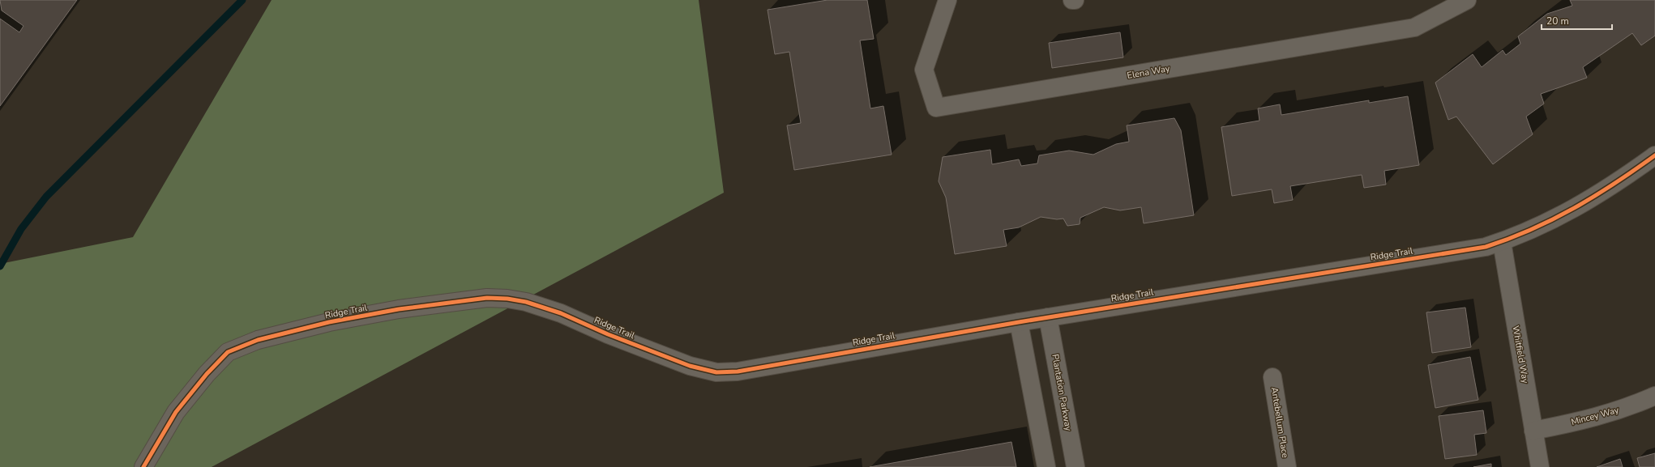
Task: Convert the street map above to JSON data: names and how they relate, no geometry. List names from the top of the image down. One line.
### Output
{"streets":{"street":["Elena Way","Ridge Trail","Whitfield Way","Plantation Parkway","Mincey Way","Antebellum Place"]},"crossings":[["Ridge Trail","Whitfield Way"],["Ridge Trail","Plantation Parkway"],["Whitfield Way","Mincey Way"]],"scale_bar":"20 m"}
